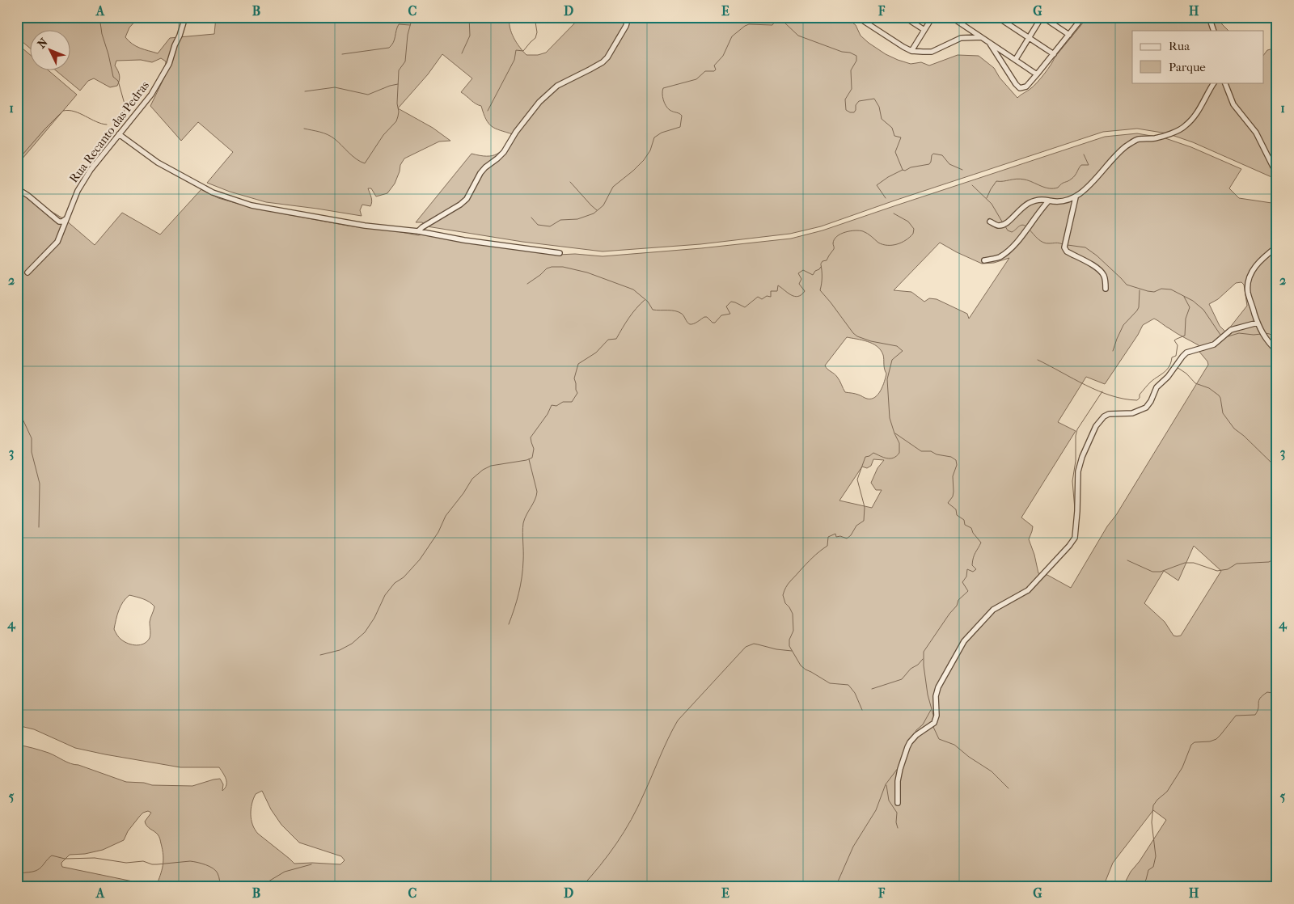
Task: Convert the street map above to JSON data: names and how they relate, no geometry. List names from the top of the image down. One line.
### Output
{"streets":{"street":["Rua Recanto das Pedras"]},"legend":["Rua","Parque"],"north":"top left","grid":{"columns":["A","B","C","D","E","F","G","H"],"rows":["1","2","3","4","5"]}}
